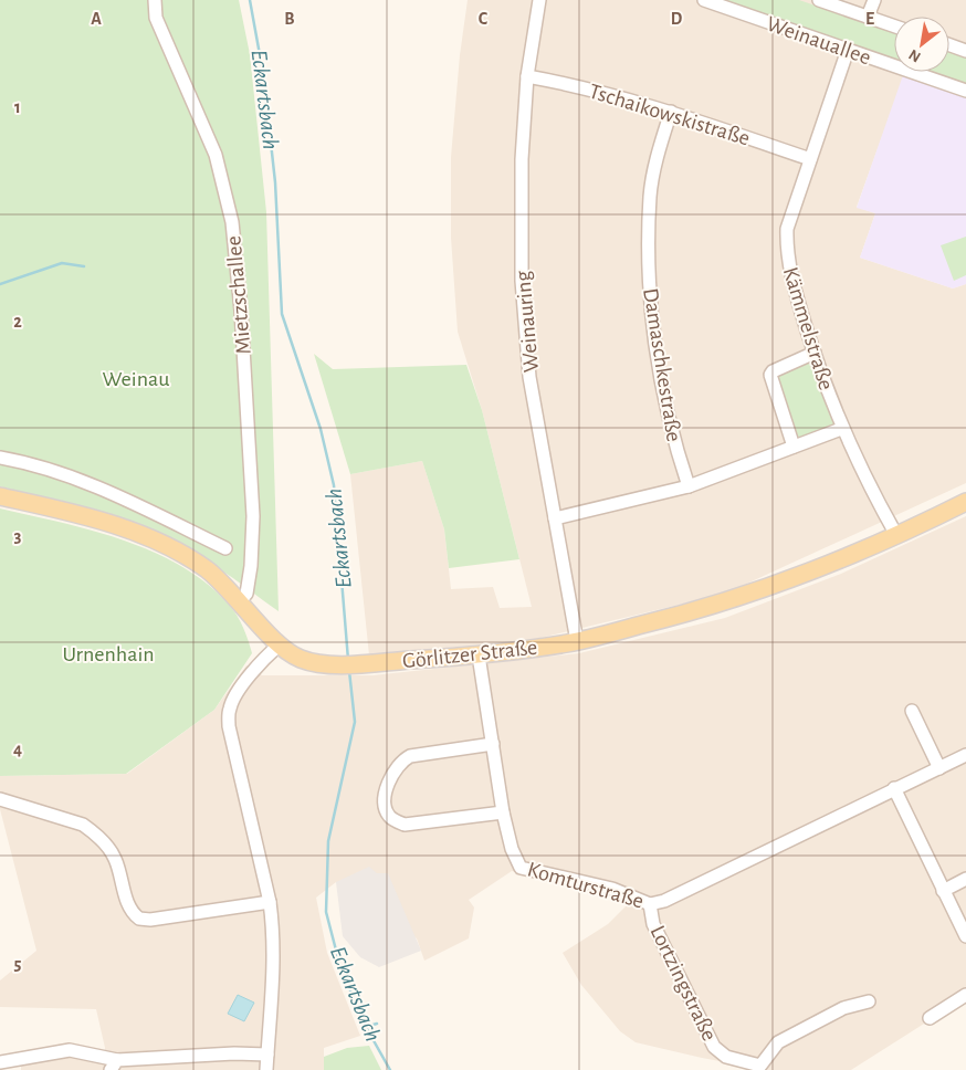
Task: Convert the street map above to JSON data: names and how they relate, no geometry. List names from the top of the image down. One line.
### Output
{"streets":{"main road":["Görlitzer Straße"],"street":["Weinauallee","Tschaikowskistraße","Mietzschallee","Weinauring","Kämmelstraße","Damaschkestraße","Komturstraße","Lortzingstraße"]},"crossings":[["Weinauallee","Kämmelstraße"],["Tschaikowskistraße","Weinauring"],["Tschaikowskistraße","Kämmelstraße"],["Tschaikowskistraße","Damaschkestraße"],["Mietzschallee","Görlitzer Straße"],["Weinauring","Görlitzer Straße"],["Kämmelstraße","Görlitzer Straße"],["Görlitzer Straße","Komturstraße"],["Komturstraße","Lortzingstraße"]],"water":["Eckartsbach"],"parks":["Weinau","Urnenhain"],"north":"bottom left","grid":{"columns":["A","B","C","D","E"],"rows":["1","2","3","4","5"]}}
